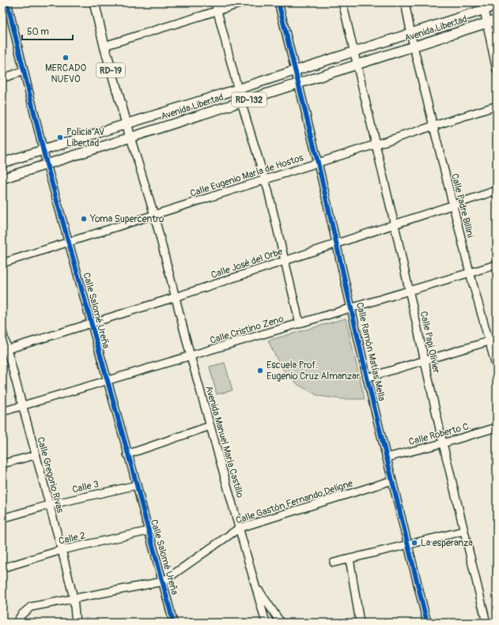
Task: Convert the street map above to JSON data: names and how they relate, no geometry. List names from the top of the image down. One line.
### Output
{"streets":{"main road":["Avenida Libertad","RD-19","RD-132"],"street":["Calle Eugenio María de Hostos","Calle Padre Billini","Calle José del Orbe","Calle Salomé Ureña","Calle Cristino Zeno","Calle Papi Olivier","Calle Ramón Matías Mella","Calle Roberto C.","Avenida Manuel María Castillo","Calle Gregorio Rivas","Calle 3","Calle Gastón Fernando Deligne","Calle 2"]},"crossings":[["Avenida Libertad","RD-19"],["Avenida Libertad","Calle Padre Billini"],["Avenida Libertad","Calle Salomé Ureña"],["Avenida Libertad","Calle Papi Olivier"],["Avenida Libertad","Calle Ramón Matías Mella"],["Avenida Libertad","Avenida Manuel María Castillo"],["RD-19","Avenida Manuel María Castillo"],["Calle Eugenio María de Hostos","Calle Padre Billini"],["Calle Eugenio María de Hostos","Calle Salomé Ureña"],["Calle Eugenio María de Hostos","Calle Papi Olivier"],["Calle Eugenio María de Hostos","Calle Ramón Matías Mella"],["Calle Eugenio María de Hostos","Avenida Manuel María Castillo"],["Calle Padre Billini","Calle José del Orbe"],["Calle Padre Billini","Calle Cristino Zeno"],["Calle José del Orbe","Calle Salomé Ureña"],["Calle José del Orbe","Calle Papi Olivier"],["Calle José del Orbe","Calle Ramón Matías Mella"],["Calle José del Orbe","Avenida Manuel María Castillo"],["Calle José del Orbe","Calle Gregorio Rivas"],["Calle Salomé Ureña","Calle Cristino Zeno"],["Calle Salomé Ureña","Calle 3"],["Calle Salomé Ureña","Calle Gastón Fernando Deligne"],["Calle Salomé Ureña","Calle 2"],["Calle Cristino Zeno","Calle Papi Olivier"],["Calle Cristino Zeno","Calle Ramón Matías Mella"],["Calle Cristino Zeno","Avenida Manuel María Castillo"],["Calle Cristino Zeno","Calle Gregorio Rivas"],["Calle Papi Olivier","Calle Roberto C."],["Calle Ramón Matías Mella","Calle Roberto C."],["Calle Ramón Matías Mella","Calle Gastón Fernando Deligne"],["Avenida Manuel María Castillo","Calle Gastón Fernando Deligne"],["Calle Gregorio Rivas","Calle 3"],["Calle Gregorio Rivas","Calle Gastón Fernando Deligne"],["Calle Gregorio Rivas","Calle 2"]],"places":["MERCADO NUEVO","Policia AV Libertad","Yoma Supercentro","Escuela Prof. Eugenio Cruz Almanzar","La esperanza"],"scale_bar":"50 m"}
